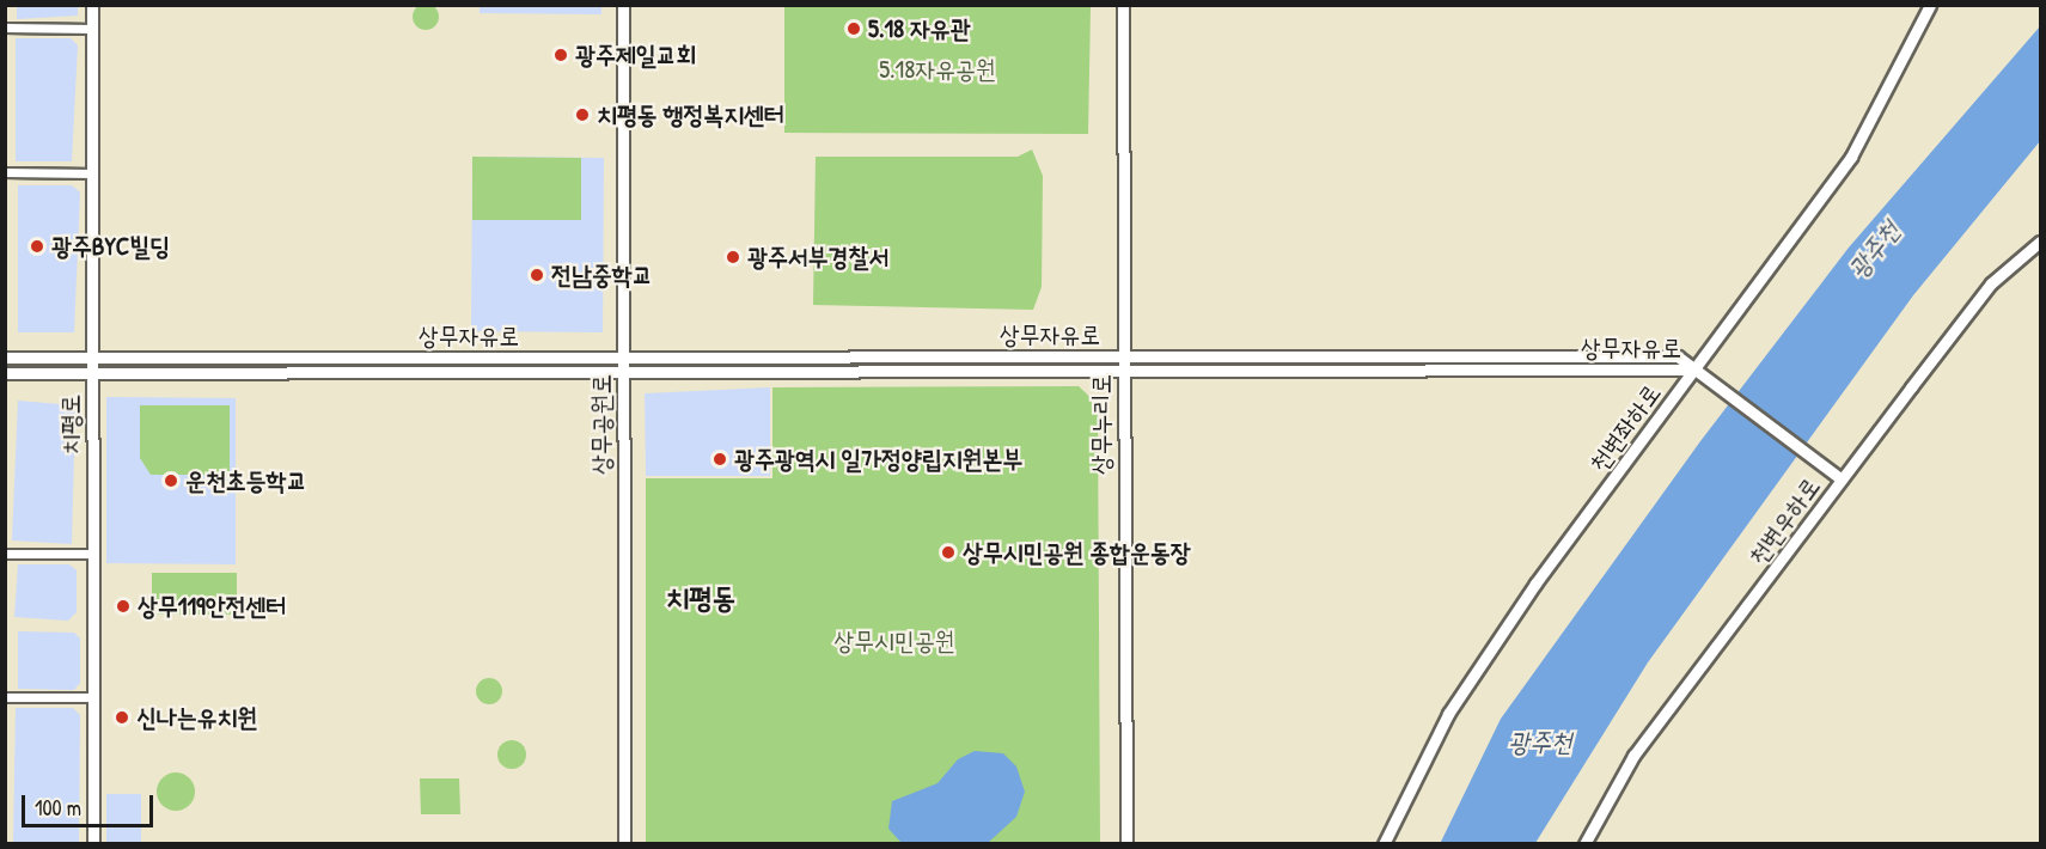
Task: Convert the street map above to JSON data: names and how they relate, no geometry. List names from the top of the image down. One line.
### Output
{"streets":{"street":["상무자유로","치평로","상무공원로","상무누리로","천변좌하로","천변우하로"]},"crossings":[["상무자유로","치평로"],["상무자유로","상무공원로"],["상무자유로","상무누리로"],["상무자유로","천변좌하로"]],"districts":["치평동"],"water":["광주천"],"parks":["5.18자유공원","상무시민공원"],"places":["5.18 자유관","광주제일교회","치평동 행정복지센터","광주BYC빌딩","광주서부경찰서","전남중학교","광주광역시 일가정양립지원본부","운천초등학교","상무시민공원 종합운동장","상무119안전센터","신나는유치원"],"scale_bar":"100 m"}
